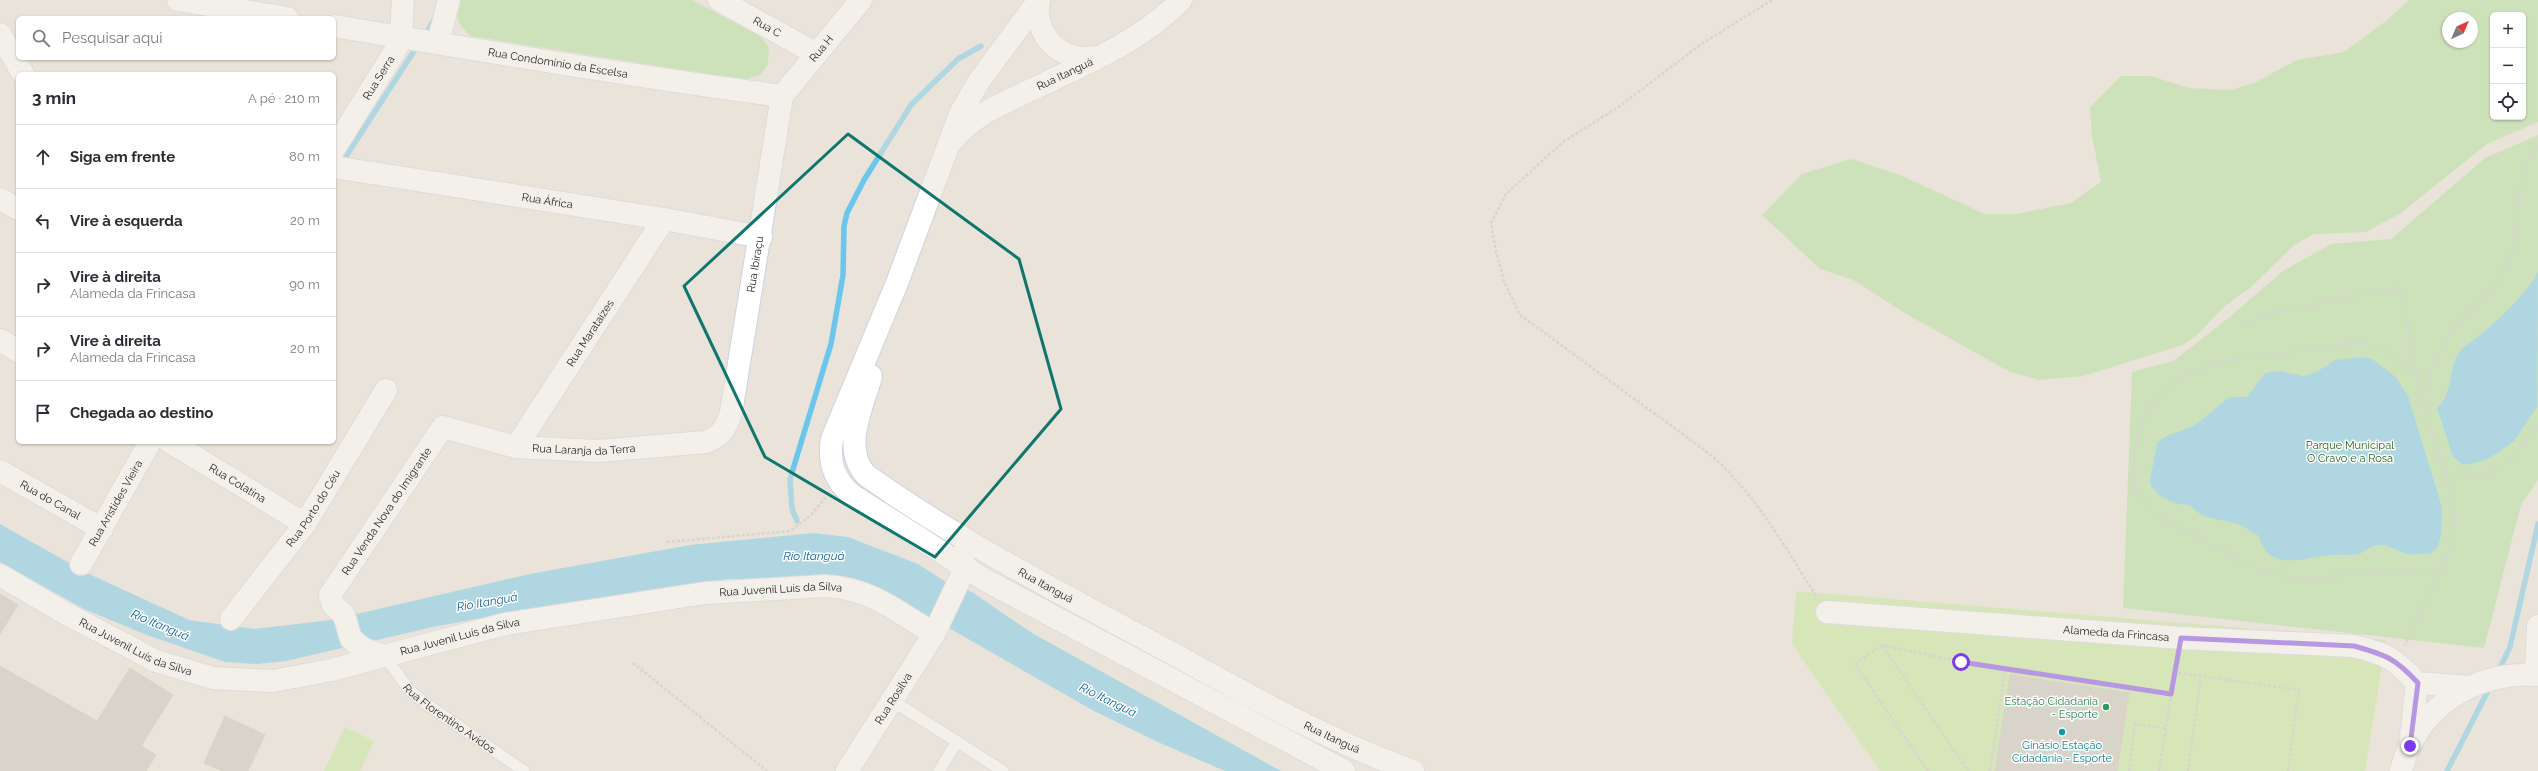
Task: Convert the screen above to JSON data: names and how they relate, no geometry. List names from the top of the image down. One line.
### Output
{"streets":{"street":["Rua C","Rua H","Rua Condomínio da Escelsa","Rua Itanguá","Rua Serra","Rua África","Rua Ibiraçu","Rua Marataízes","Rua Laranja da Terra","Rua Colatina","Rua do Canal","Rua Aristides Vieira","Rua Porto do Céu","Rua Venda Nova do Imigrante","Rua Juvenil Luís da Silva","Alameda da Frincasa","Rua Rosilva"],"lane":["Rua Florentino Avidos"]},"crossings":[["Rua C","Rua H"],["Rua H","Rua Condomínio da Escelsa"],["Rua H","Rua Ibiraçu"],["Rua Condomínio da Escelsa","Rua Serra"],["Rua Condomínio da Escelsa","Rua Ibiraçu"],["Rua Itanguá","Rua Rosilva"],["Rua África","Rua Ibiraçu"],["Rua África","Rua Marataízes"],["Rua Ibiraçu","Rua Laranja da Terra"],["Rua Marataízes","Rua Laranja da Terra"],["Rua Laranja da Terra","Rua Venda Nova do Imigrante"],["Rua Colatina","Rua Porto do Céu"],["Rua do Canal","Rua Aristides Vieira"],["Rua Venda Nova do Imigrante","Rua Juvenil Luís da Silva"],["Rua Venda Nova do Imigrante","Rua Florentino Avidos"],["Rua Juvenil Luís da Silva","Rua Rosilva"],["Rua Juvenil Luís da Silva","Rua Florentino Avidos"]],"water":["Rio Itanguá"],"parks":["Parque Municipal O Cravo e a Rosa"],"places":["Estação Cidadania - Esporte","Ginásio Estação Cidadania - Esporte"],"north":"top right","page":{"map_buttons":["+","−"],"search":"Pesquisar aqui","heading":["3 min","A pé · 210 m"],"list":[["Siga em frente","80 m"],["Vire à esquerda","20 m"],["Vire à direita","Alameda da Frincasa","90 m"],["Vire à direita","Alameda da Frincasa","20 m"],"Chegada ao destino"]}}
